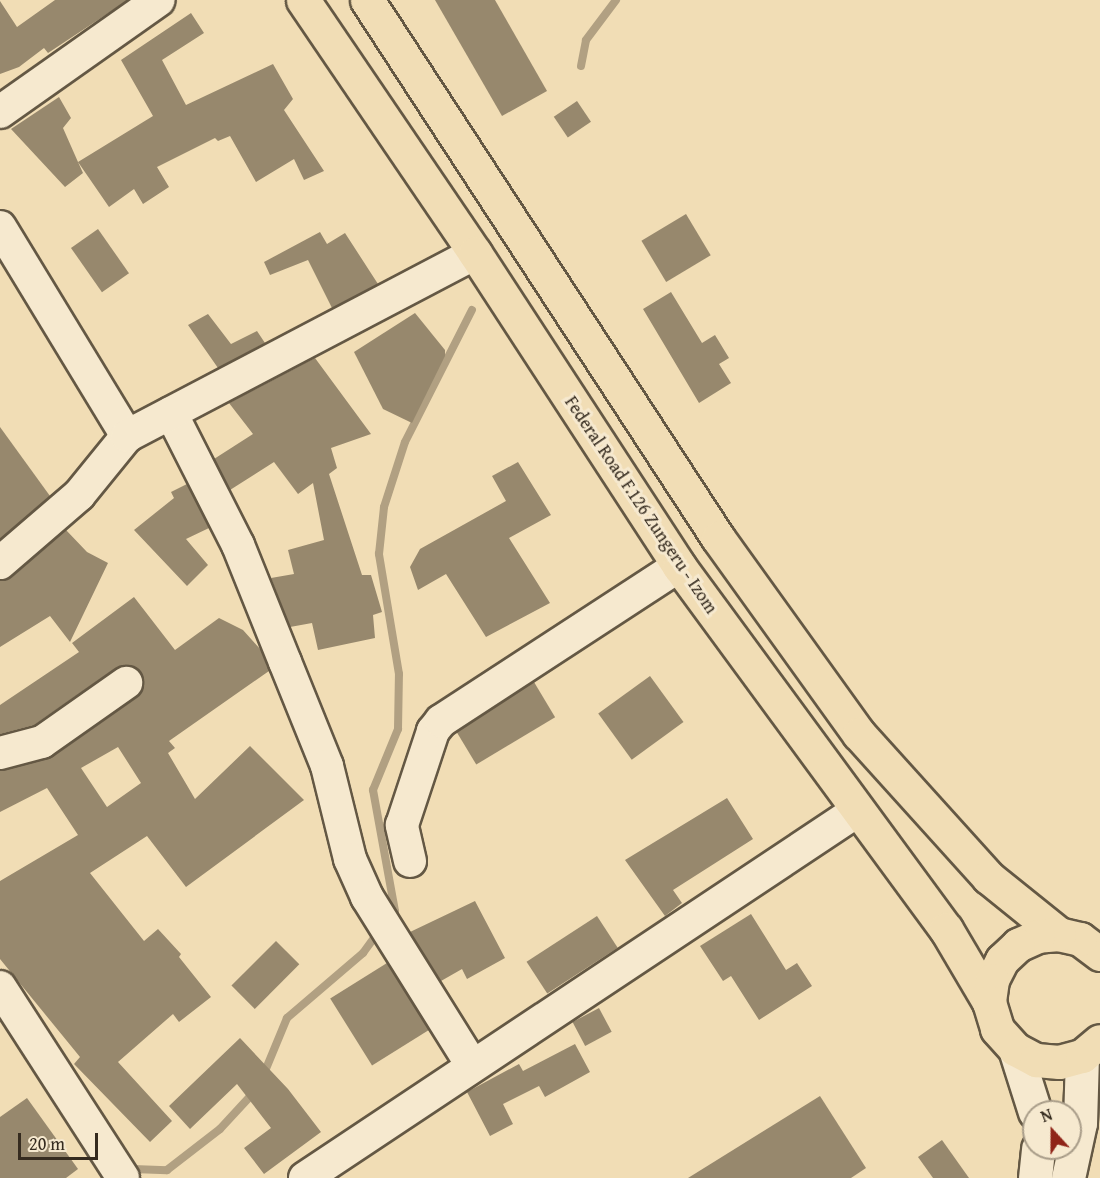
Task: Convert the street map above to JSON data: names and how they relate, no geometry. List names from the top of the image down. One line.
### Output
{"streets":{"main road":["Federal Road F.126 Zungeru - Izom"]},"scale_bar":"20 m","north":"top"}
